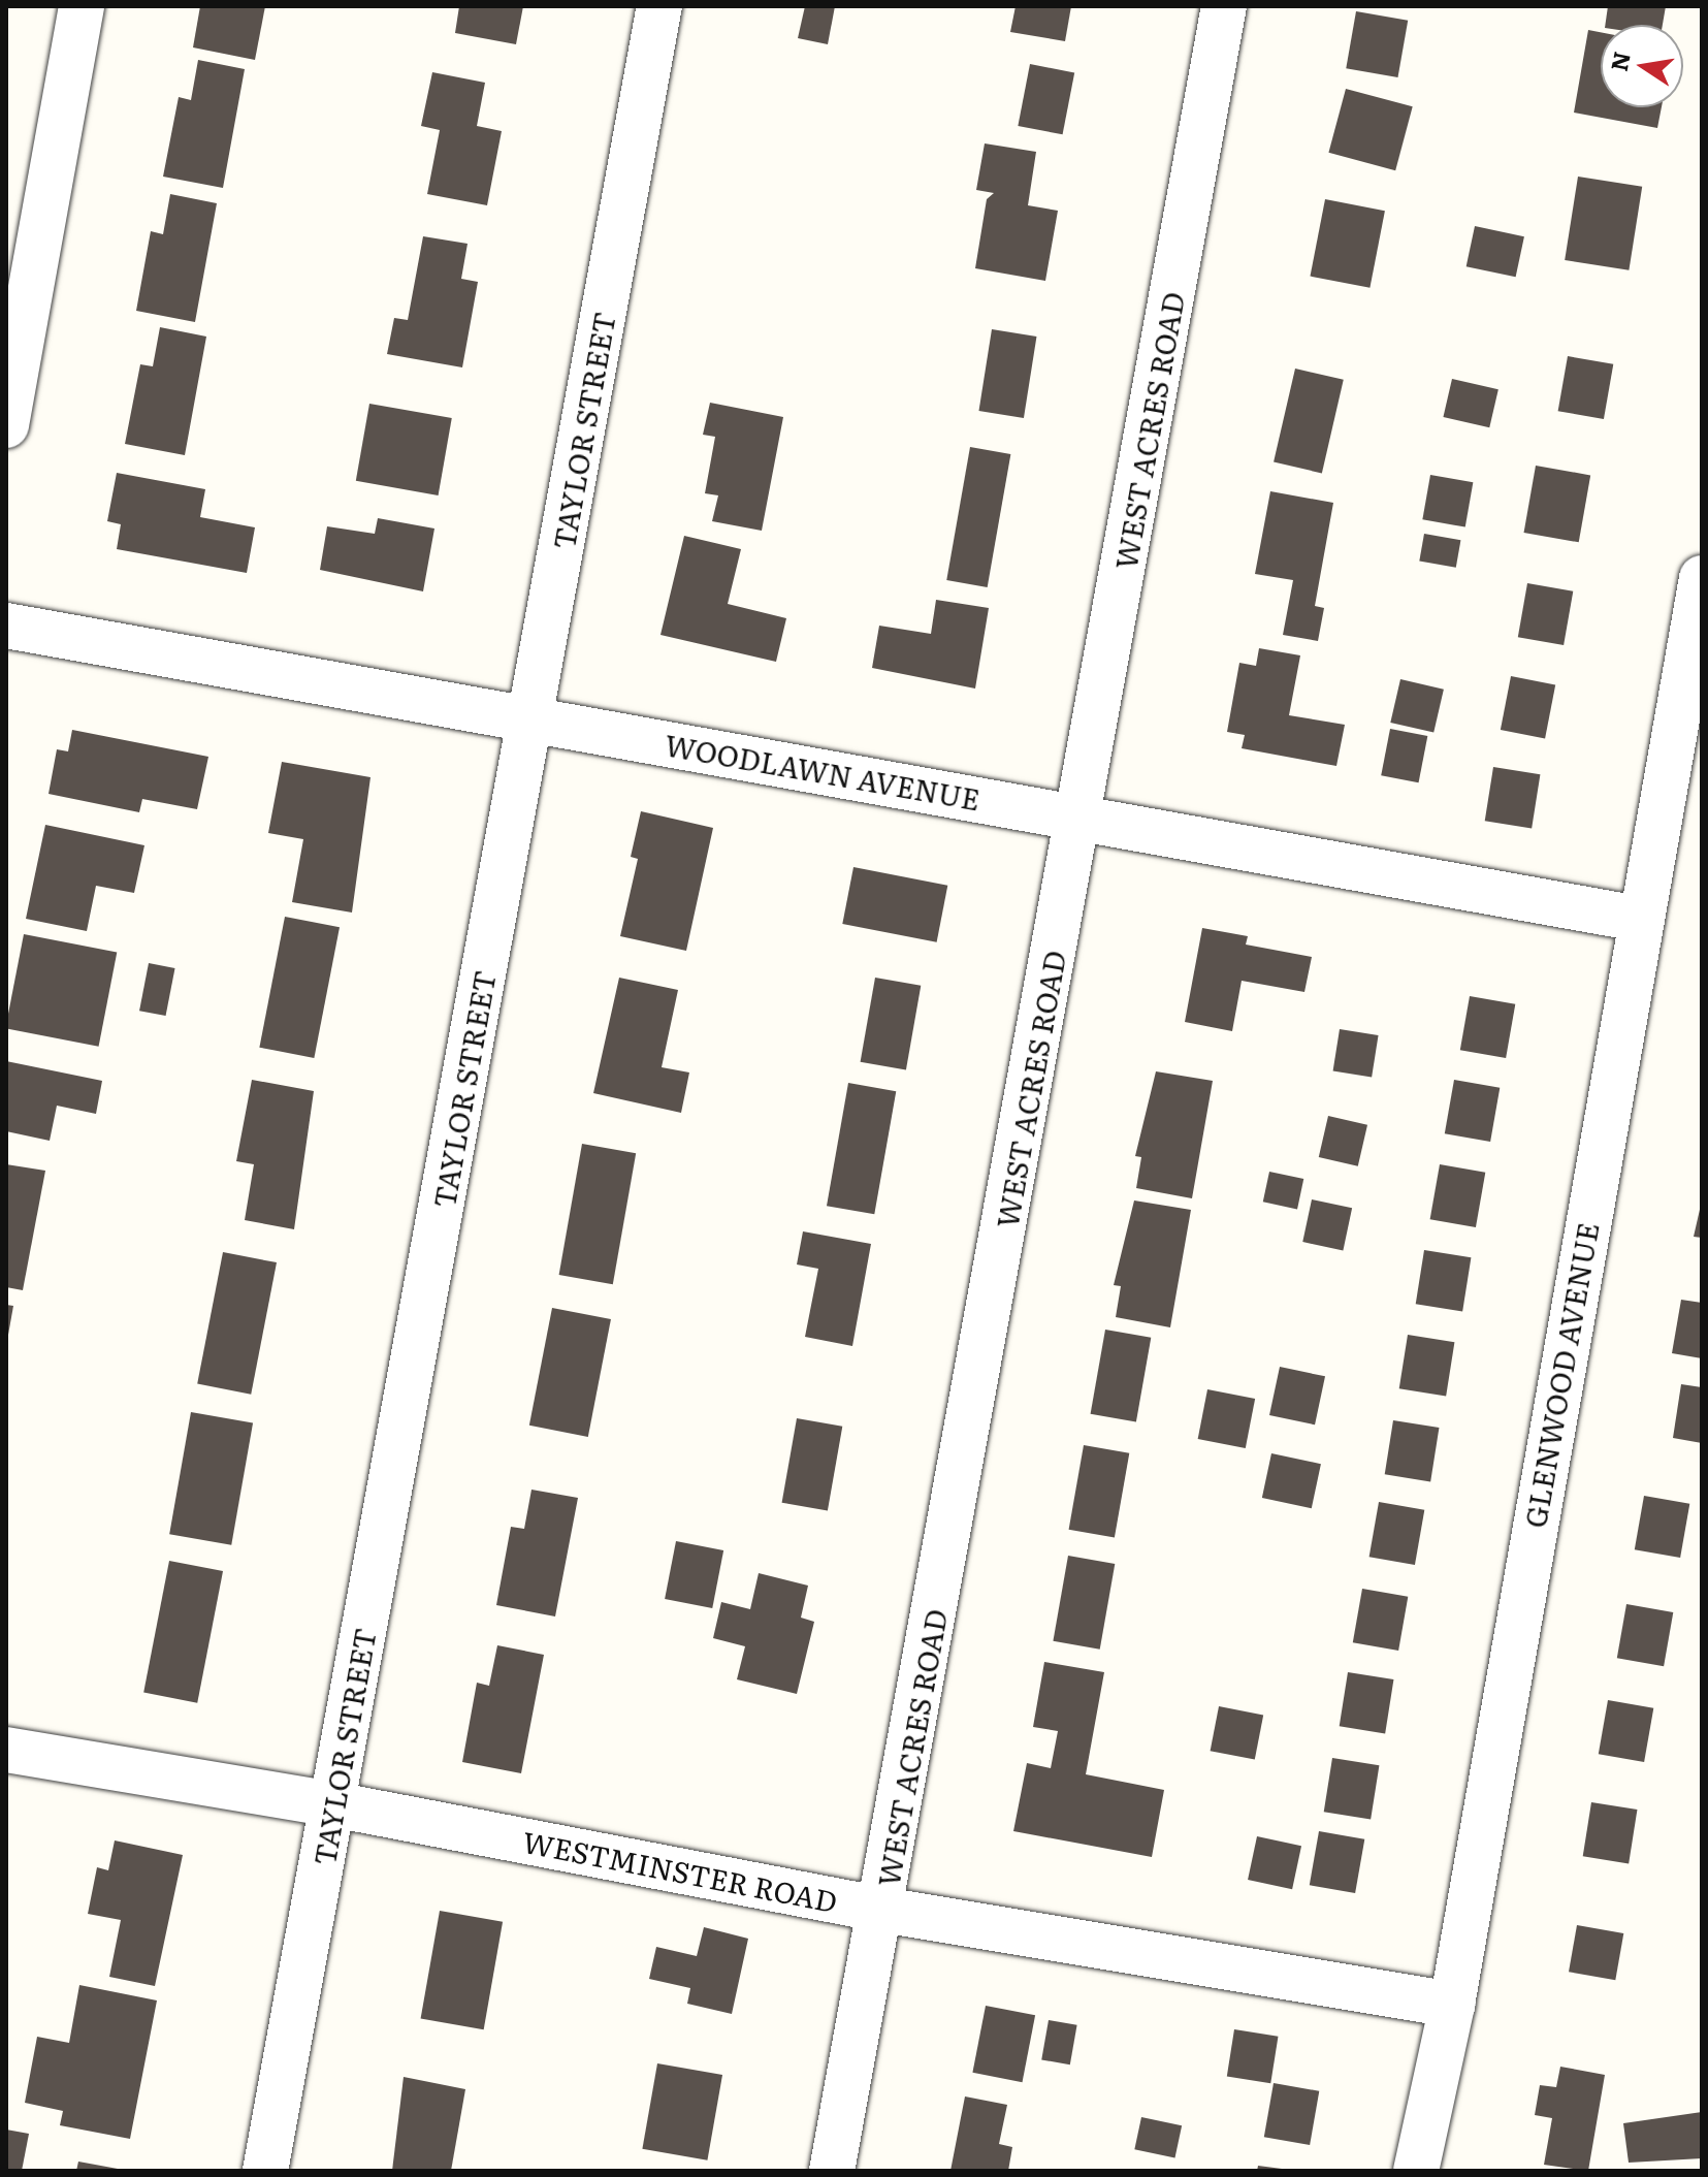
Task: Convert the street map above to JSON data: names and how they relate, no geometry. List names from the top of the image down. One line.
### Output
{"streets":{"street":["TAYLOR STREET","WEST ACRES ROAD","WOODLAWN AVENUE","GLENWOOD AVENUE","WESTMINSTER ROAD"]},"crossings":[["TAYLOR STREET","WOODLAWN AVENUE"],["TAYLOR STREET","WESTMINSTER ROAD"],["WEST ACRES ROAD","WOODLAWN AVENUE"],["WEST ACRES ROAD","WESTMINSTER ROAD"],["WOODLAWN AVENUE","GLENWOOD AVENUE"],["GLENWOOD AVENUE","WESTMINSTER ROAD"]],"north":"left"}
